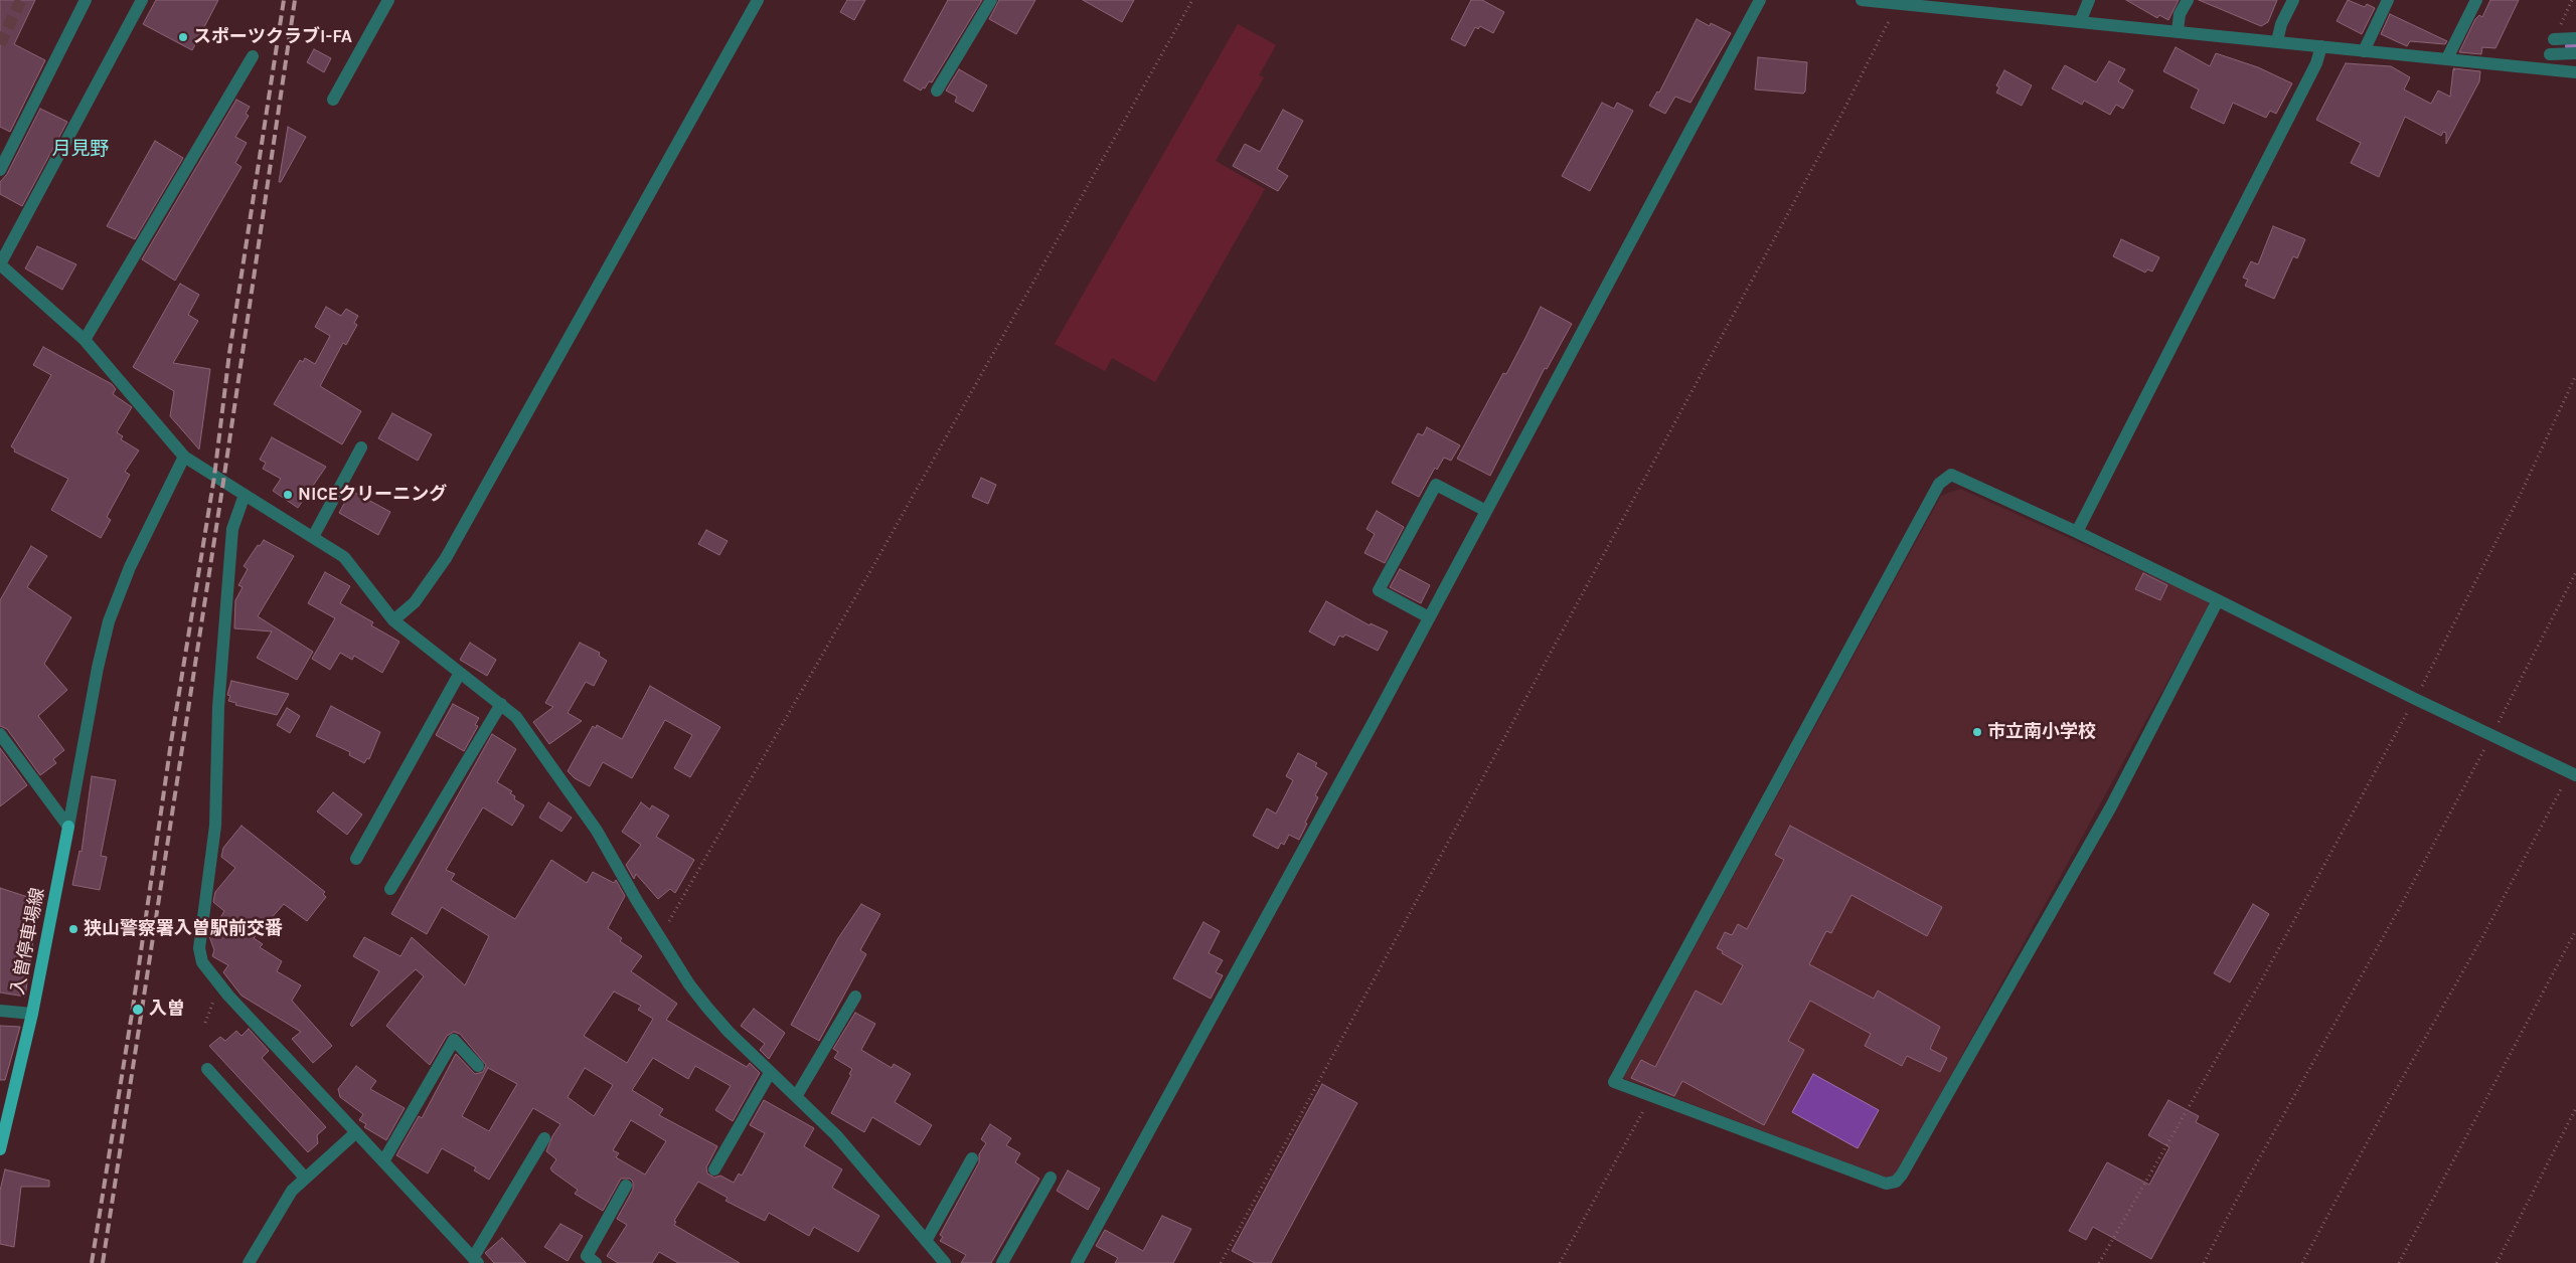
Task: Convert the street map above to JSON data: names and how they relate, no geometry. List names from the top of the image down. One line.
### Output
{"streets":{"main road":["入曽停車場線"]},"districts":["月見野"],"places":["スポーツクラブI-FA","NICEクリーニング","市立南小学校","狭山警察署入曽駅前交番","入曽"]}
